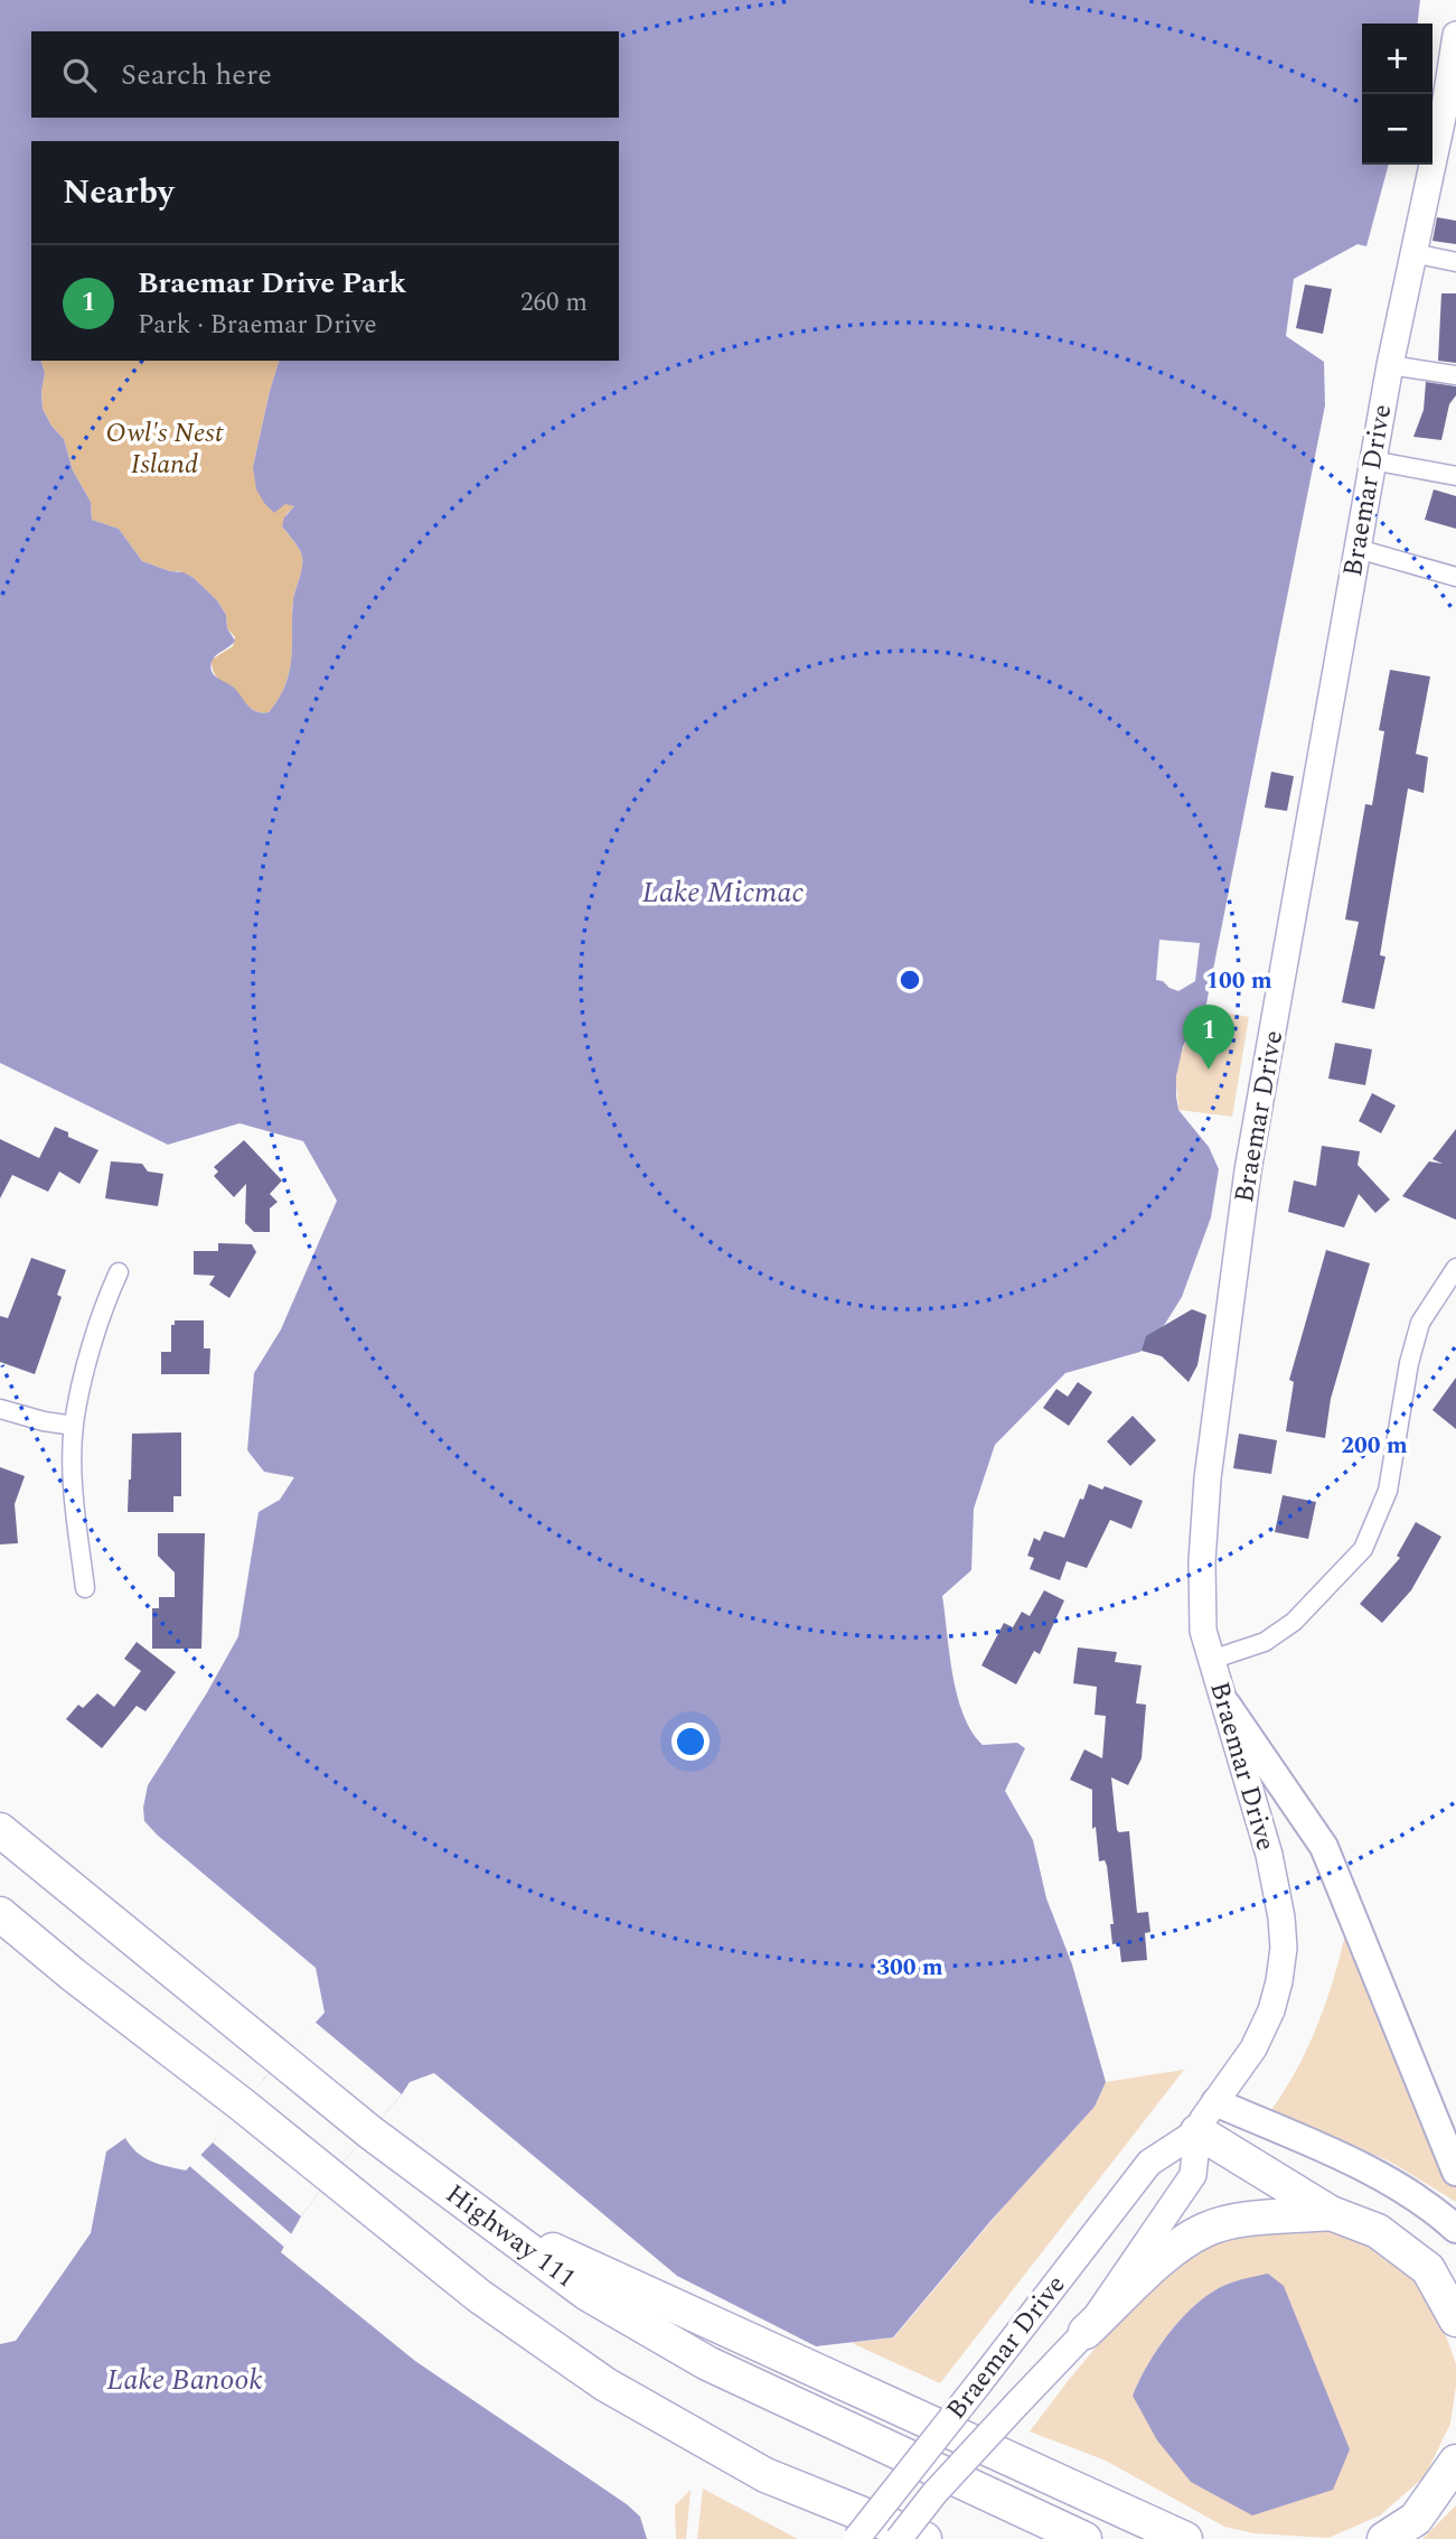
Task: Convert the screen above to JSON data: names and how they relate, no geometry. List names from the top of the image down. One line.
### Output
{"streets":{"highway":["Highway 111"],"main road":["Braemar Drive"]},"water":["Lake Micmac","Lake Banook"],"parks":["Owl's Nest Island"],"page":{"map_buttons":["+","−"],"search":"Search here","heading":"Nearby","list":[{"mark":"1","name":"Braemar Drive Park","note":"Park · Braemar Drive","value":"260 m"}],"pins":"1"},"rings":["100 m","200 m","300 m"]}
